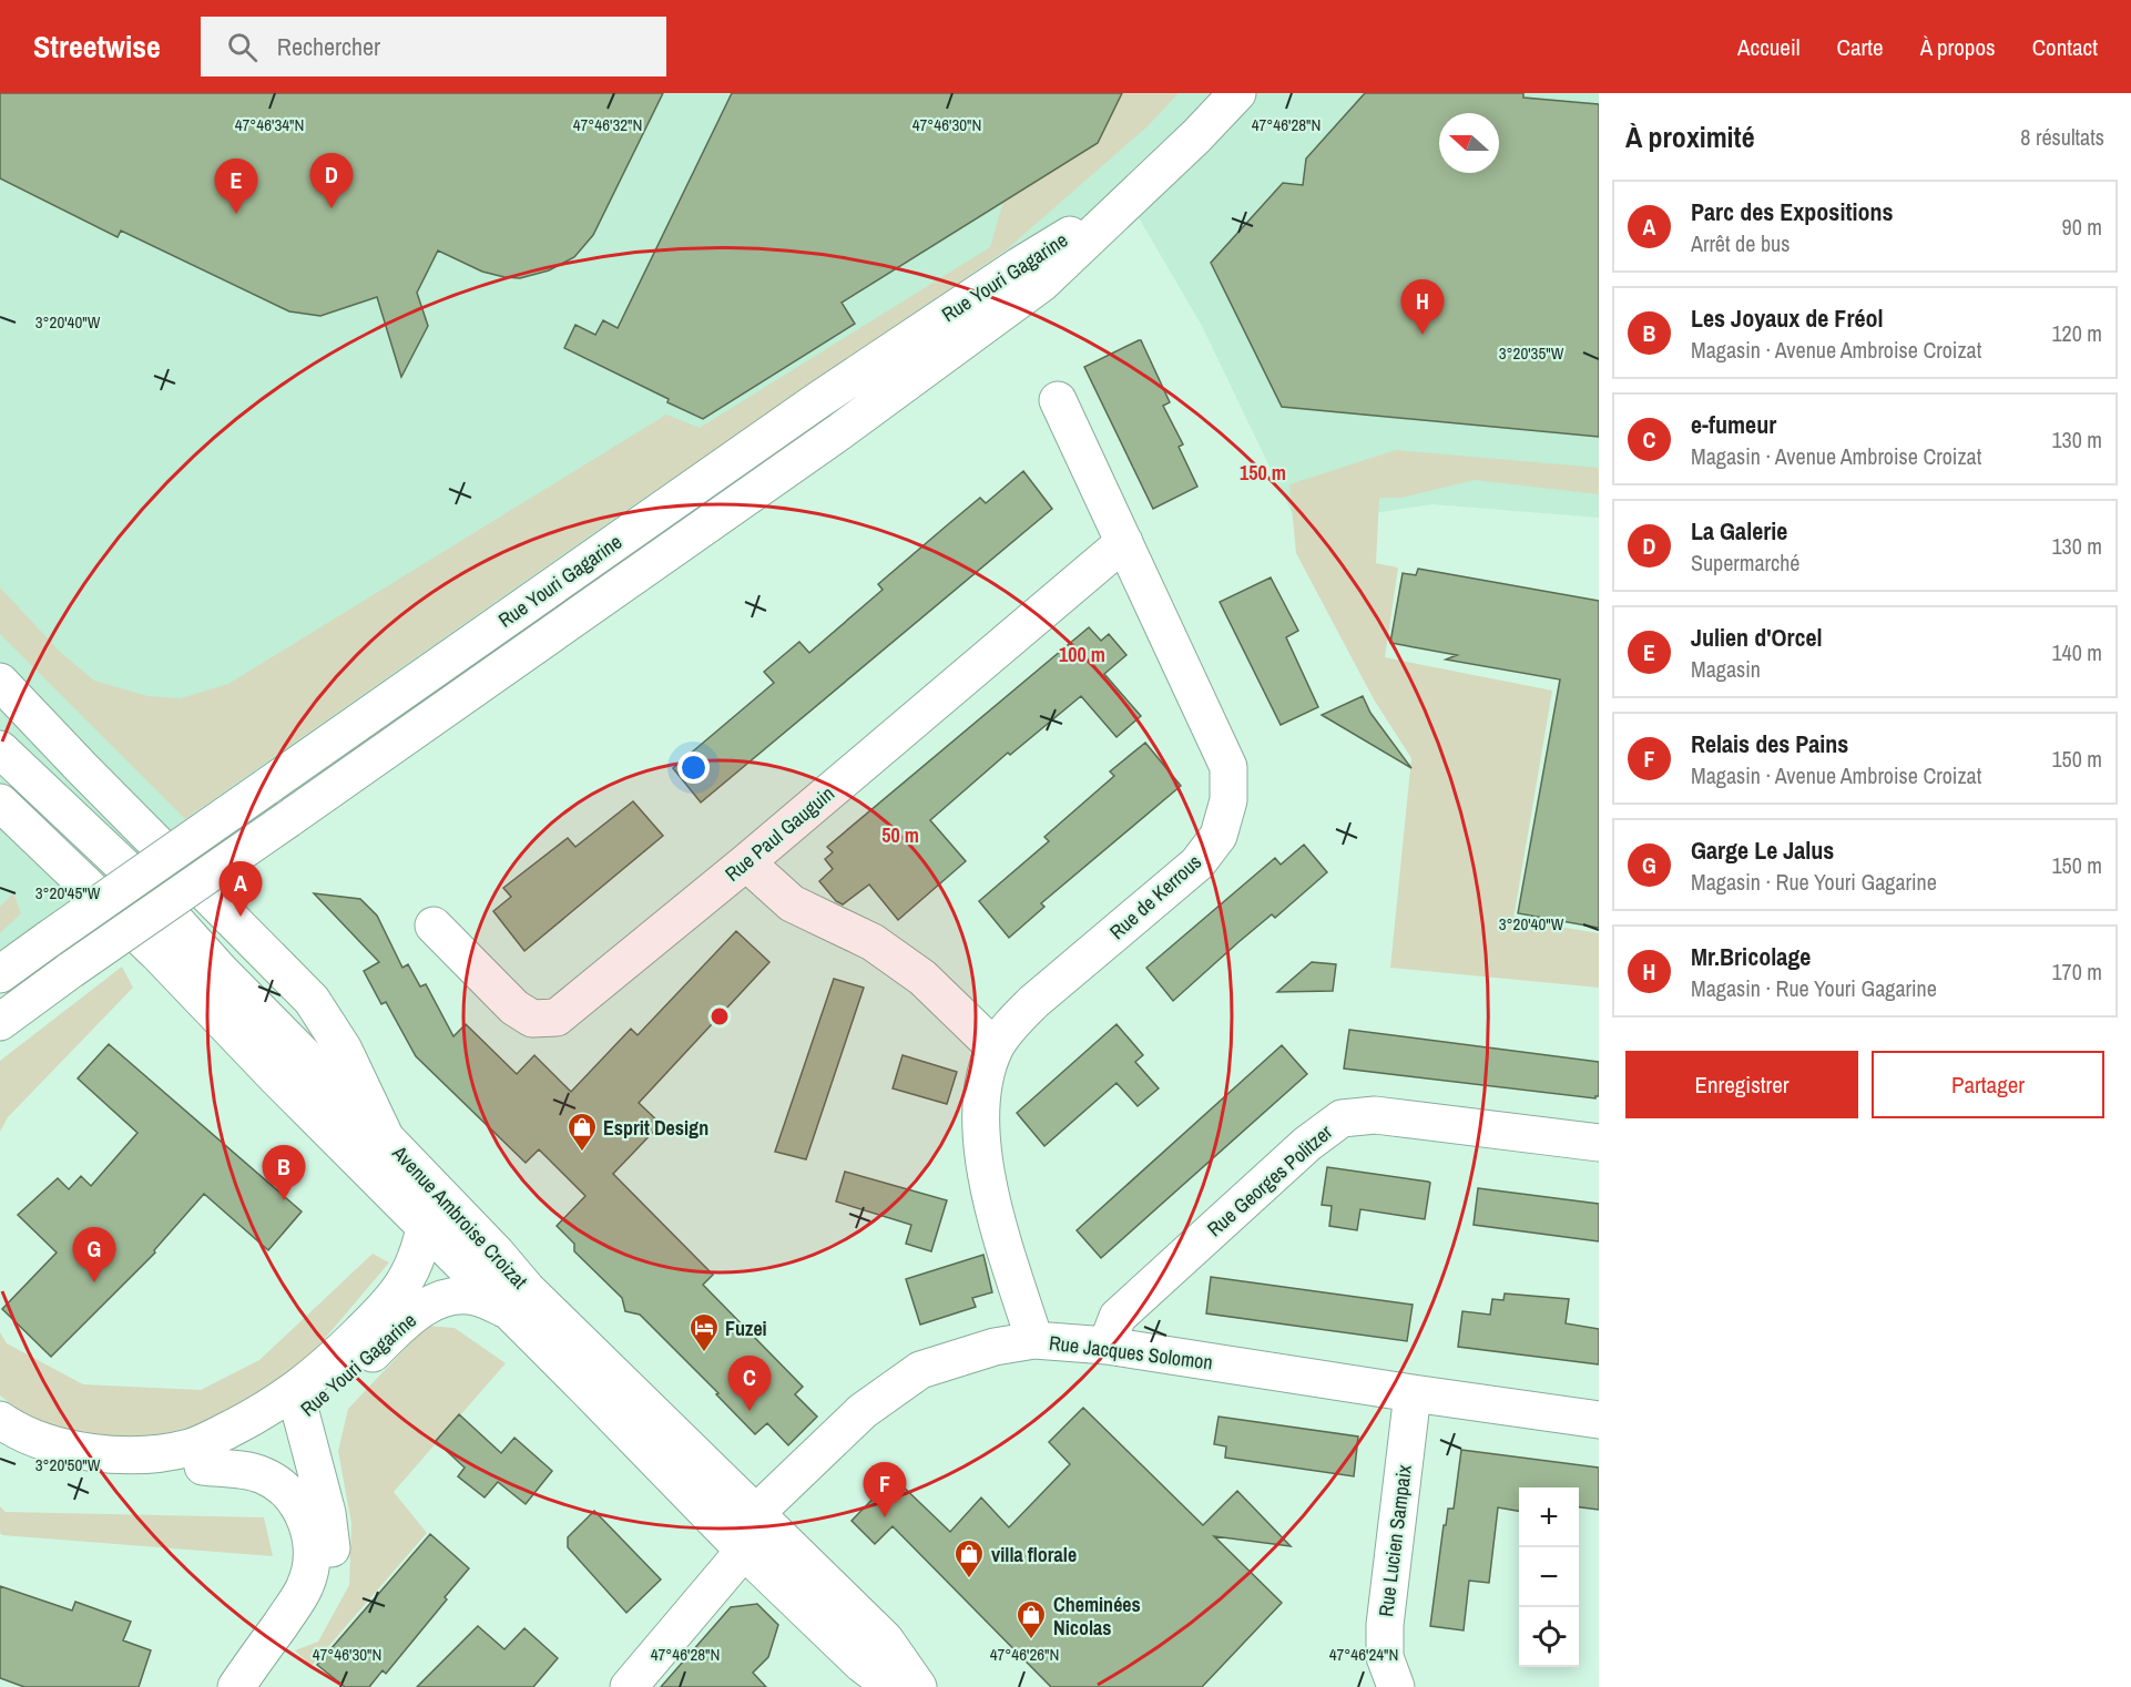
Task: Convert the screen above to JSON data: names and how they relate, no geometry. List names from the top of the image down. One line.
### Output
{"streets":{"street":["Rue Youri Gagarine","Rue Paul Gauguin","Rue de Kerrous","Rue Georges Politzer","Avenue Ambroise Croizat","Rue Jacques Solomon","Rue Lucien Sampaix"]},"crossings":[["Rue Youri Gagarine","Avenue Ambroise Croizat"],["Rue Paul Gauguin","Rue de Kerrous"],["Rue de Kerrous","Rue Jacques Solomon"],["Rue Georges Politzer","Rue Jacques Solomon"],["Avenue Ambroise Croizat","Rue Jacques Solomon"],["Rue Jacques Solomon","Rue Lucien Sampaix"]],"places":{"shop":["Esprit Design","villa florale","Cheminées Nicolas"],"hotel":["Fuzei"]},"north":"left","page":{"header":"Streetwise","search":"Rechercher","nav":["Accueil","Carte","À propos","Contact"],"heading":["À proximité","8 résultats"],"pins":["D","E","H","A","B","G","C","F"],"list":[{"mark":"A","name":"Parc des Expositions","note":"Arrêt de bus","value":"90 m"},{"mark":"B","name":"Les Joyaux de Fréol","note":"Magasin · Avenue Ambroise Croizat","value":"120 m"},{"mark":"C","name":"e-fumeur","note":"Magasin · Avenue Ambroise Croizat","value":"130 m"},{"mark":"D","name":"La Galerie","note":"Supermarché","value":"130 m"},{"mark":"E","name":"Julien d'Orcel","note":"Magasin","value":"140 m"},{"mark":"F","name":"Relais des Pains","note":"Magasin · Avenue Ambroise Croizat","value":"150 m"},{"mark":"G","name":"Garge Le Jalus","note":"Magasin · Rue Youri Gagarine","value":"150 m"},{"mark":"H","name":"Mr.Bricolage","note":"Magasin · Rue Youri Gagarine","value":"170 m"}],"buttons":["Enregistrer","Partager"],"map_buttons":["+","−"]},"coordinates":["47°46'32\"N","47°46'30\"N","47°46'28\"N","47°46'34\"N","3°20'40\"W","3°20'35\"W","3°20'45\"W","3°20'50\"W","47°46'26\"N","47°46'24\"N"],"rings":["150 m","100 m","50 m"]}
